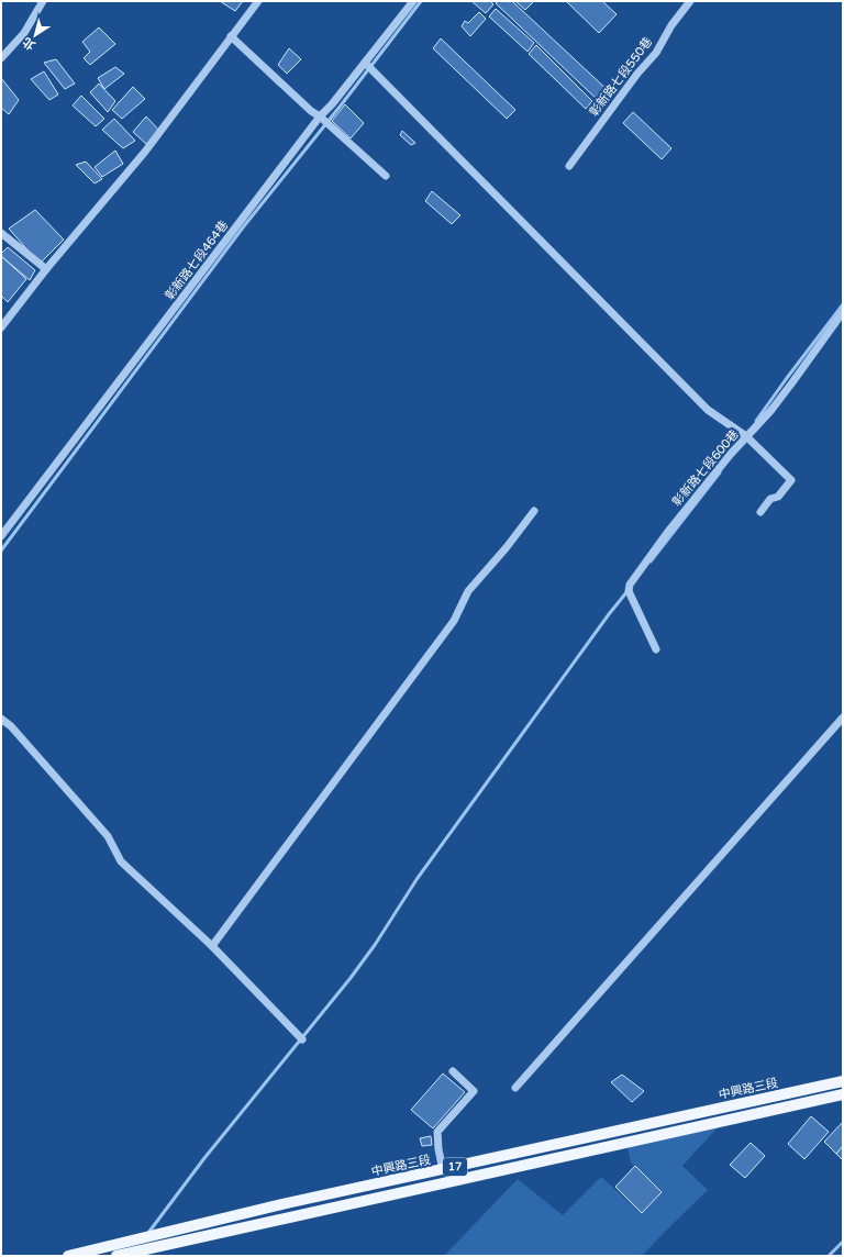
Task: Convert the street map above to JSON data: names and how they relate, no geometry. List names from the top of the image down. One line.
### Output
{"streets":{"main road":["中興路三段","17"],"street":["彰新路七段550巷","彰新路七段464巷","彰新路七段600巷"]},"north":"bottom left"}
